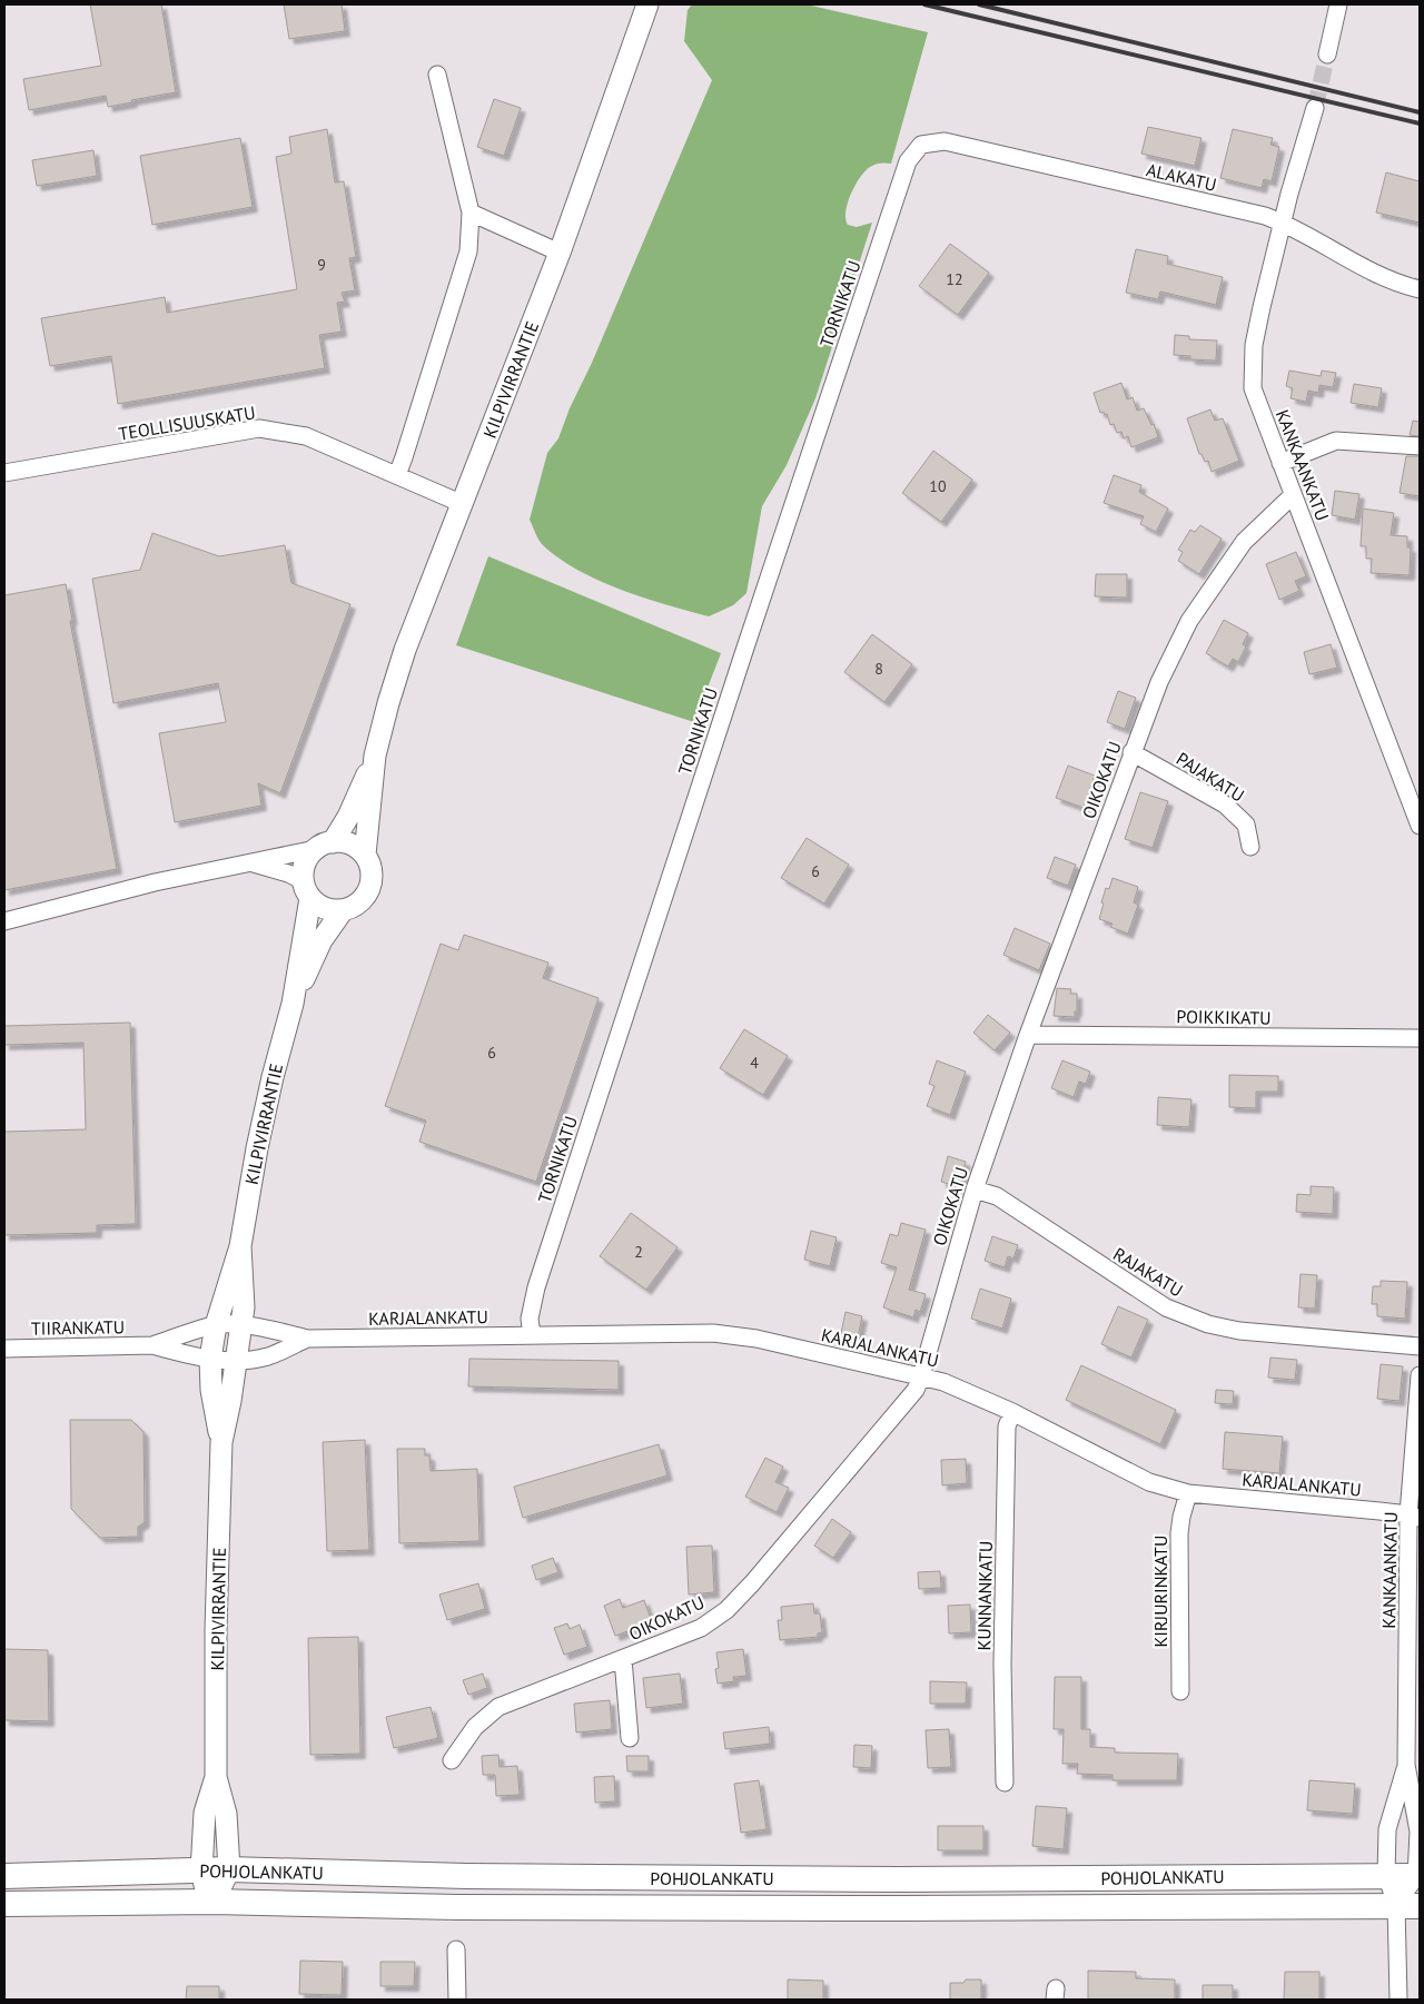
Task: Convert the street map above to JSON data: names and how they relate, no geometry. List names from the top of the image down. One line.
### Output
{"streets":{"main road":["POHJOLANKATU"],"street":["ALAKATU","TORNIKATU","KILPIVIRRANTIE","TEOLLISUUSKATU","KANKAANKATU","PAJAKATU","OIKOKATU","POIKKIKATU","RAJAKATU","KARJALANKATU","TIIRANKATU","KIRJURINKATU","KUNNANKATU"]},"crossings":[["ALAKATU","TORNIKATU"],["ALAKATU","KANKAANKATU"],["TORNIKATU","KARJALANKATU"],["KILPIVIRRANTIE","TEOLLISUUSKATU"],["KILPIVIRRANTIE","KARJALANKATU"],["KILPIVIRRANTIE","TIIRANKATU"],["KILPIVIRRANTIE","POHJOLANKATU"],["KANKAANKATU","OIKOKATU"],["KANKAANKATU","KARJALANKATU"],["KANKAANKATU","POHJOLANKATU"],["PAJAKATU","OIKOKATU"],["OIKOKATU","POIKKIKATU"],["OIKOKATU","RAJAKATU"],["OIKOKATU","KARJALANKATU"],["KARJALANKATU","TIIRANKATU"],["KARJALANKATU","KIRJURINKATU"],["KARJALANKATU","KUNNANKATU"]],"house_numbers":["9","12","10","8","6","6","4","2"]}
